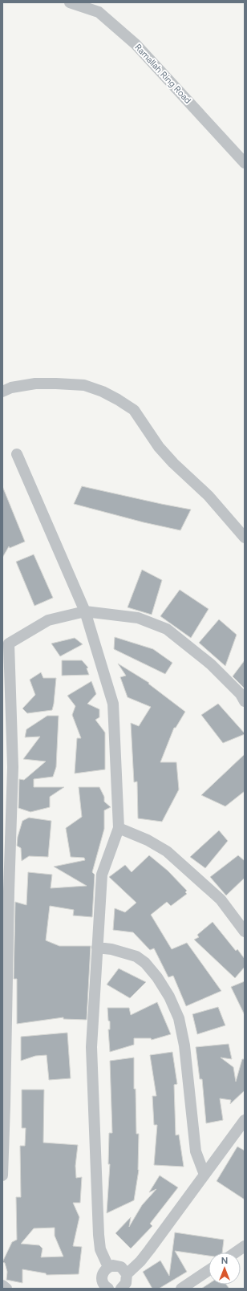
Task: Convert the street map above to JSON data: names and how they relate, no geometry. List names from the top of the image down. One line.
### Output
{"streets":{"street":["Ramallah Ring Road"]},"north":"top"}
